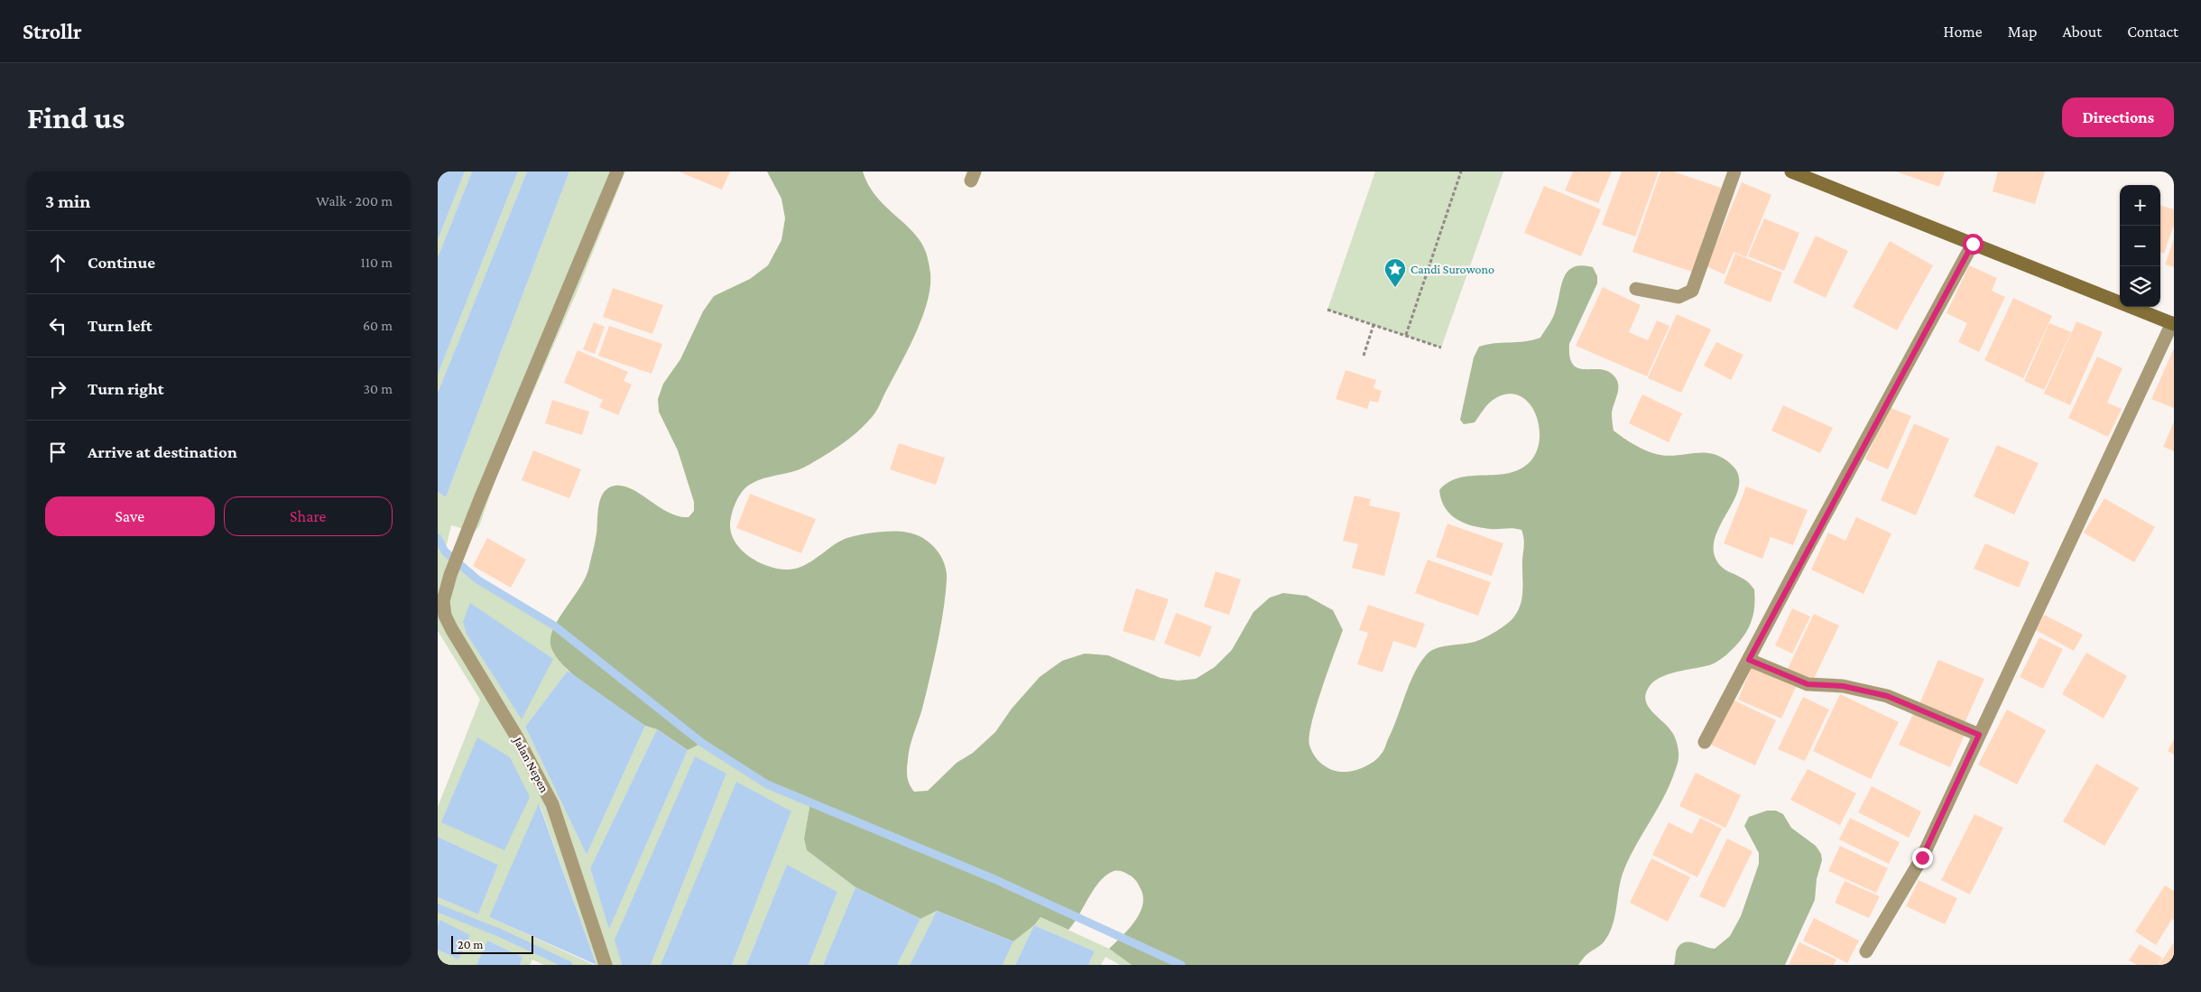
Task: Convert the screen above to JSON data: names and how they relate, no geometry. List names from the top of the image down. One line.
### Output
{"streets":{"street":["Jalan Nepen"]},"places":{"place":["Candi Surowono"]},"scale_bar":"20 m","page":{"header":"Strollr","nav":["Home","Map","About","Contact"],"buttons":["Directions",["Save","Share"]],"title":"Find us","heading":["3 min","Walk · 200 m"],"map_buttons":["+","−"],"list":[["Continue","110 m"],["Turn left","60 m"],["Turn right","30 m"],"Arrive at destination"],"scale":"20 m"}}
